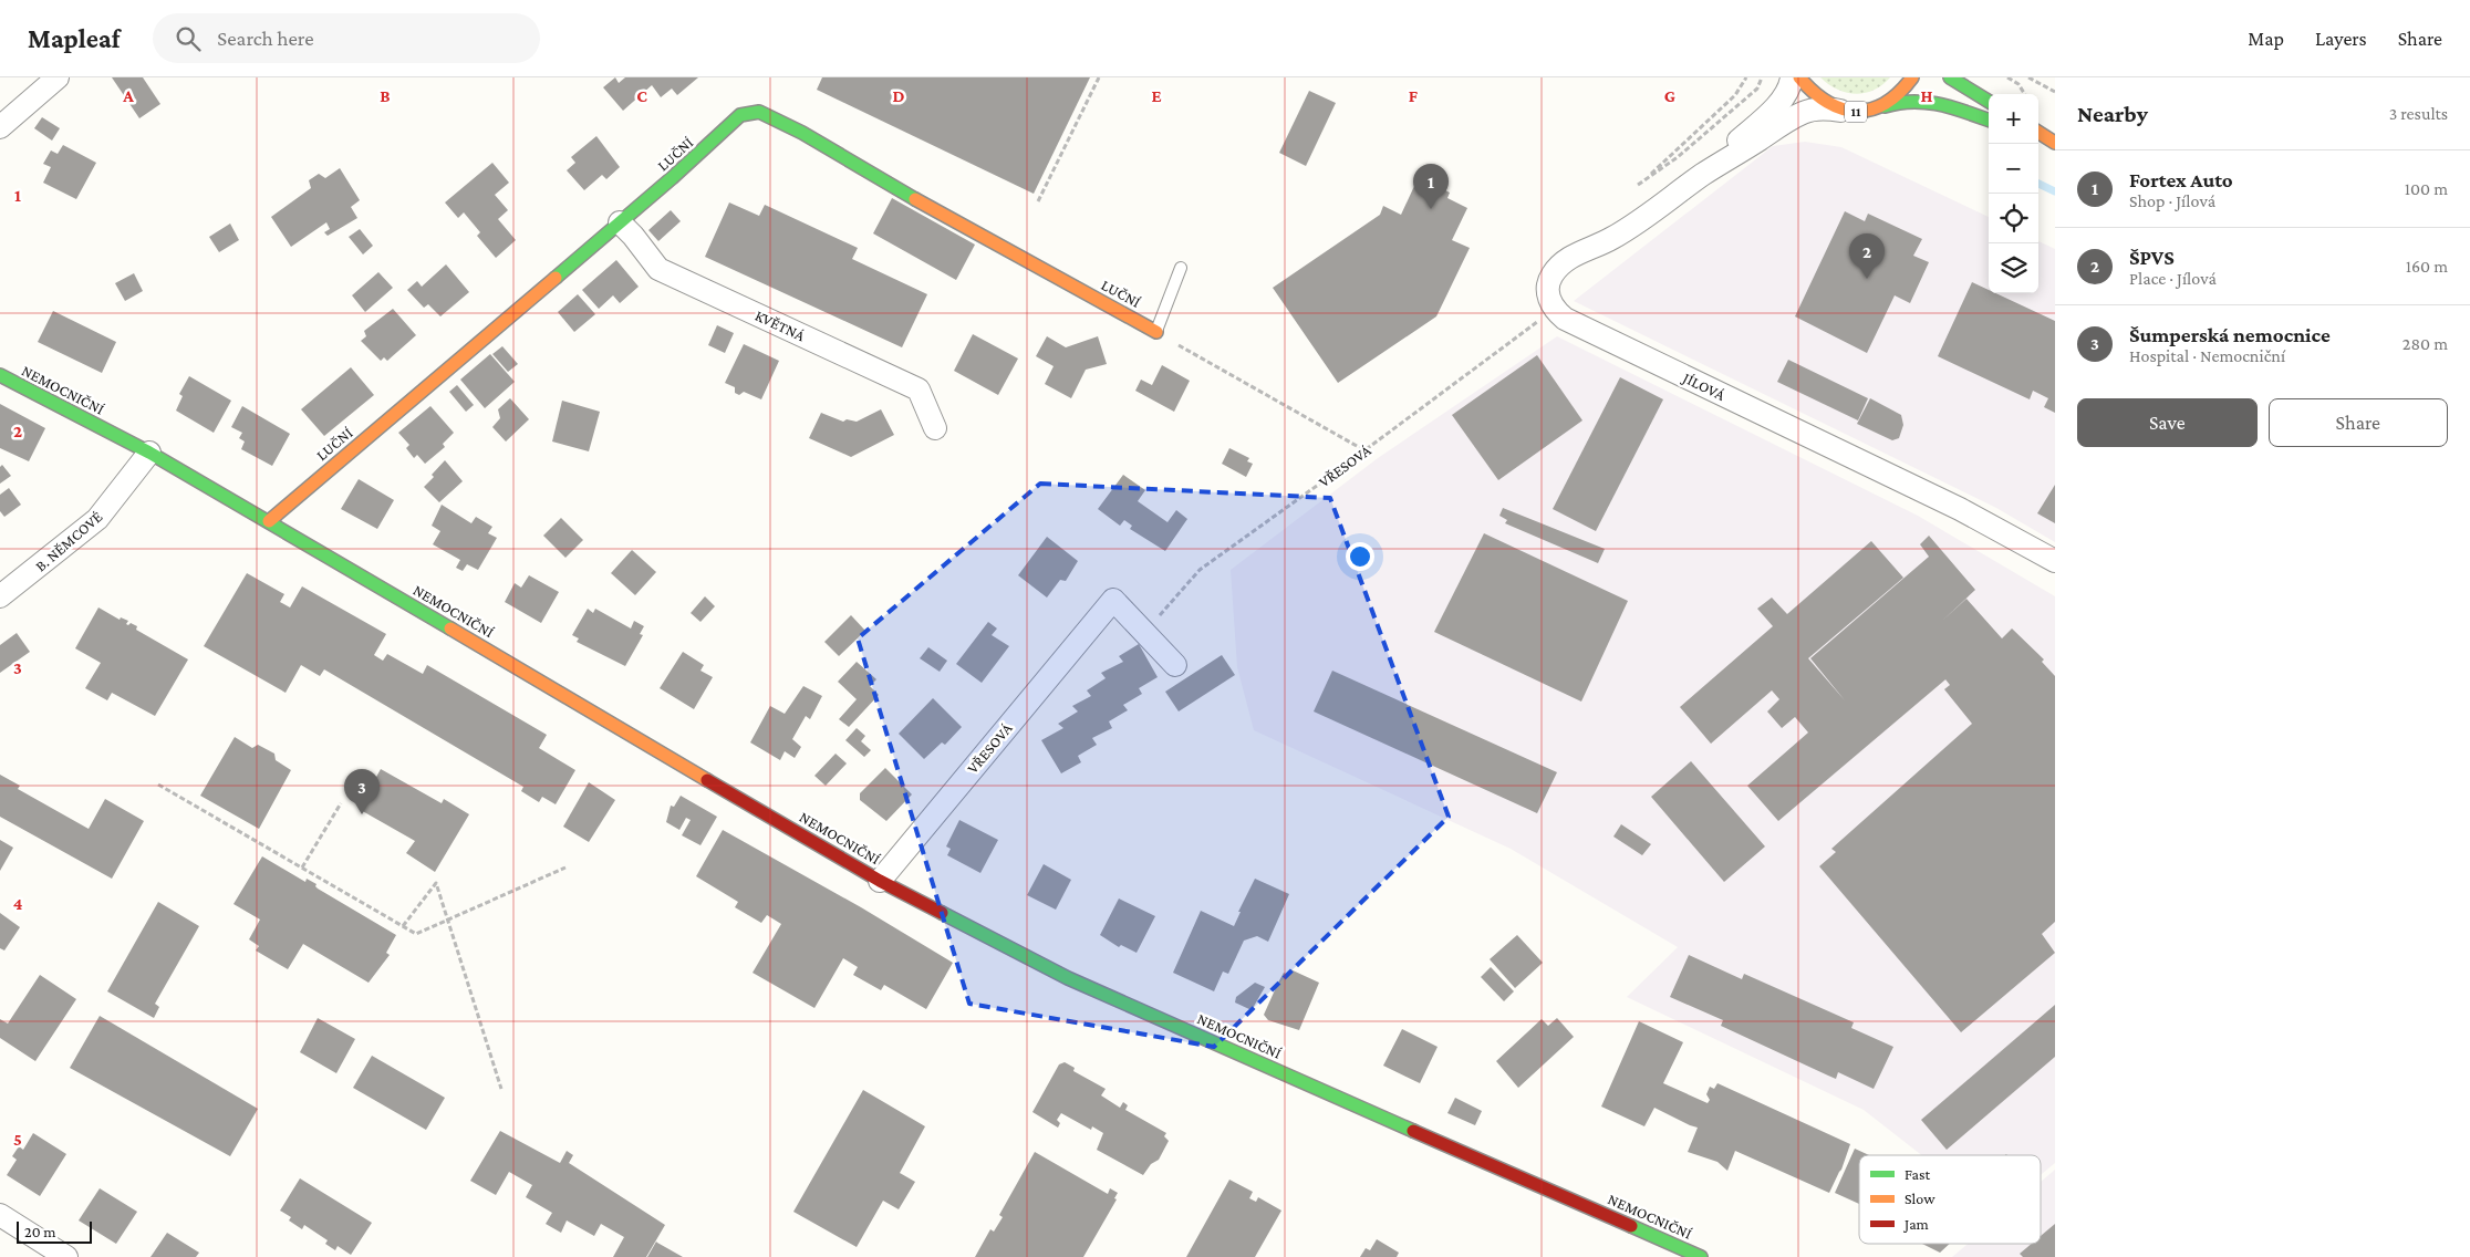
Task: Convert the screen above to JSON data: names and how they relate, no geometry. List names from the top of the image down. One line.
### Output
{"streets":{"street":["11","LUČNÍ","KVĚTNÁ","JÍLOVÁ","NEMOCNIČNÍ","VŘESOVÁ","B. NĚMCOVÉ"]},"crossings":[["LUČNÍ","KVĚTNÁ"],["LUČNÍ","NEMOCNIČNÍ"],["JÍLOVÁ","VŘESOVÁ"],["NEMOCNIČNÍ","VŘESOVÁ"],["NEMOCNIČNÍ","B. NĚMCOVÉ"]],"legend":["Fast","Slow","Jam"],"scale_bar":"20 m","page":{"header":"Mapleaf","search":"Search here","nav":["Map","Layers","Share"],"heading":["Nearby","3 results"],"map_buttons":["+","−"],"list":[{"mark":"1","name":"Fortex Auto","note":"Shop · Jílová","value":"100 m"},{"mark":"2","name":"ŠPVS","note":"Place · Jílová","value":"160 m"},{"mark":"3","name":"Šumperská nemocnice","note":"Hospital · Nemocniční","value":"280 m"}],"pins":["1","2","3"],"buttons":["Save","Share"],"scale":"20 m"},"grid":{"columns":["A","B","C","D","E","F","G","H"],"rows":["1","2","3","4","5"]}}
